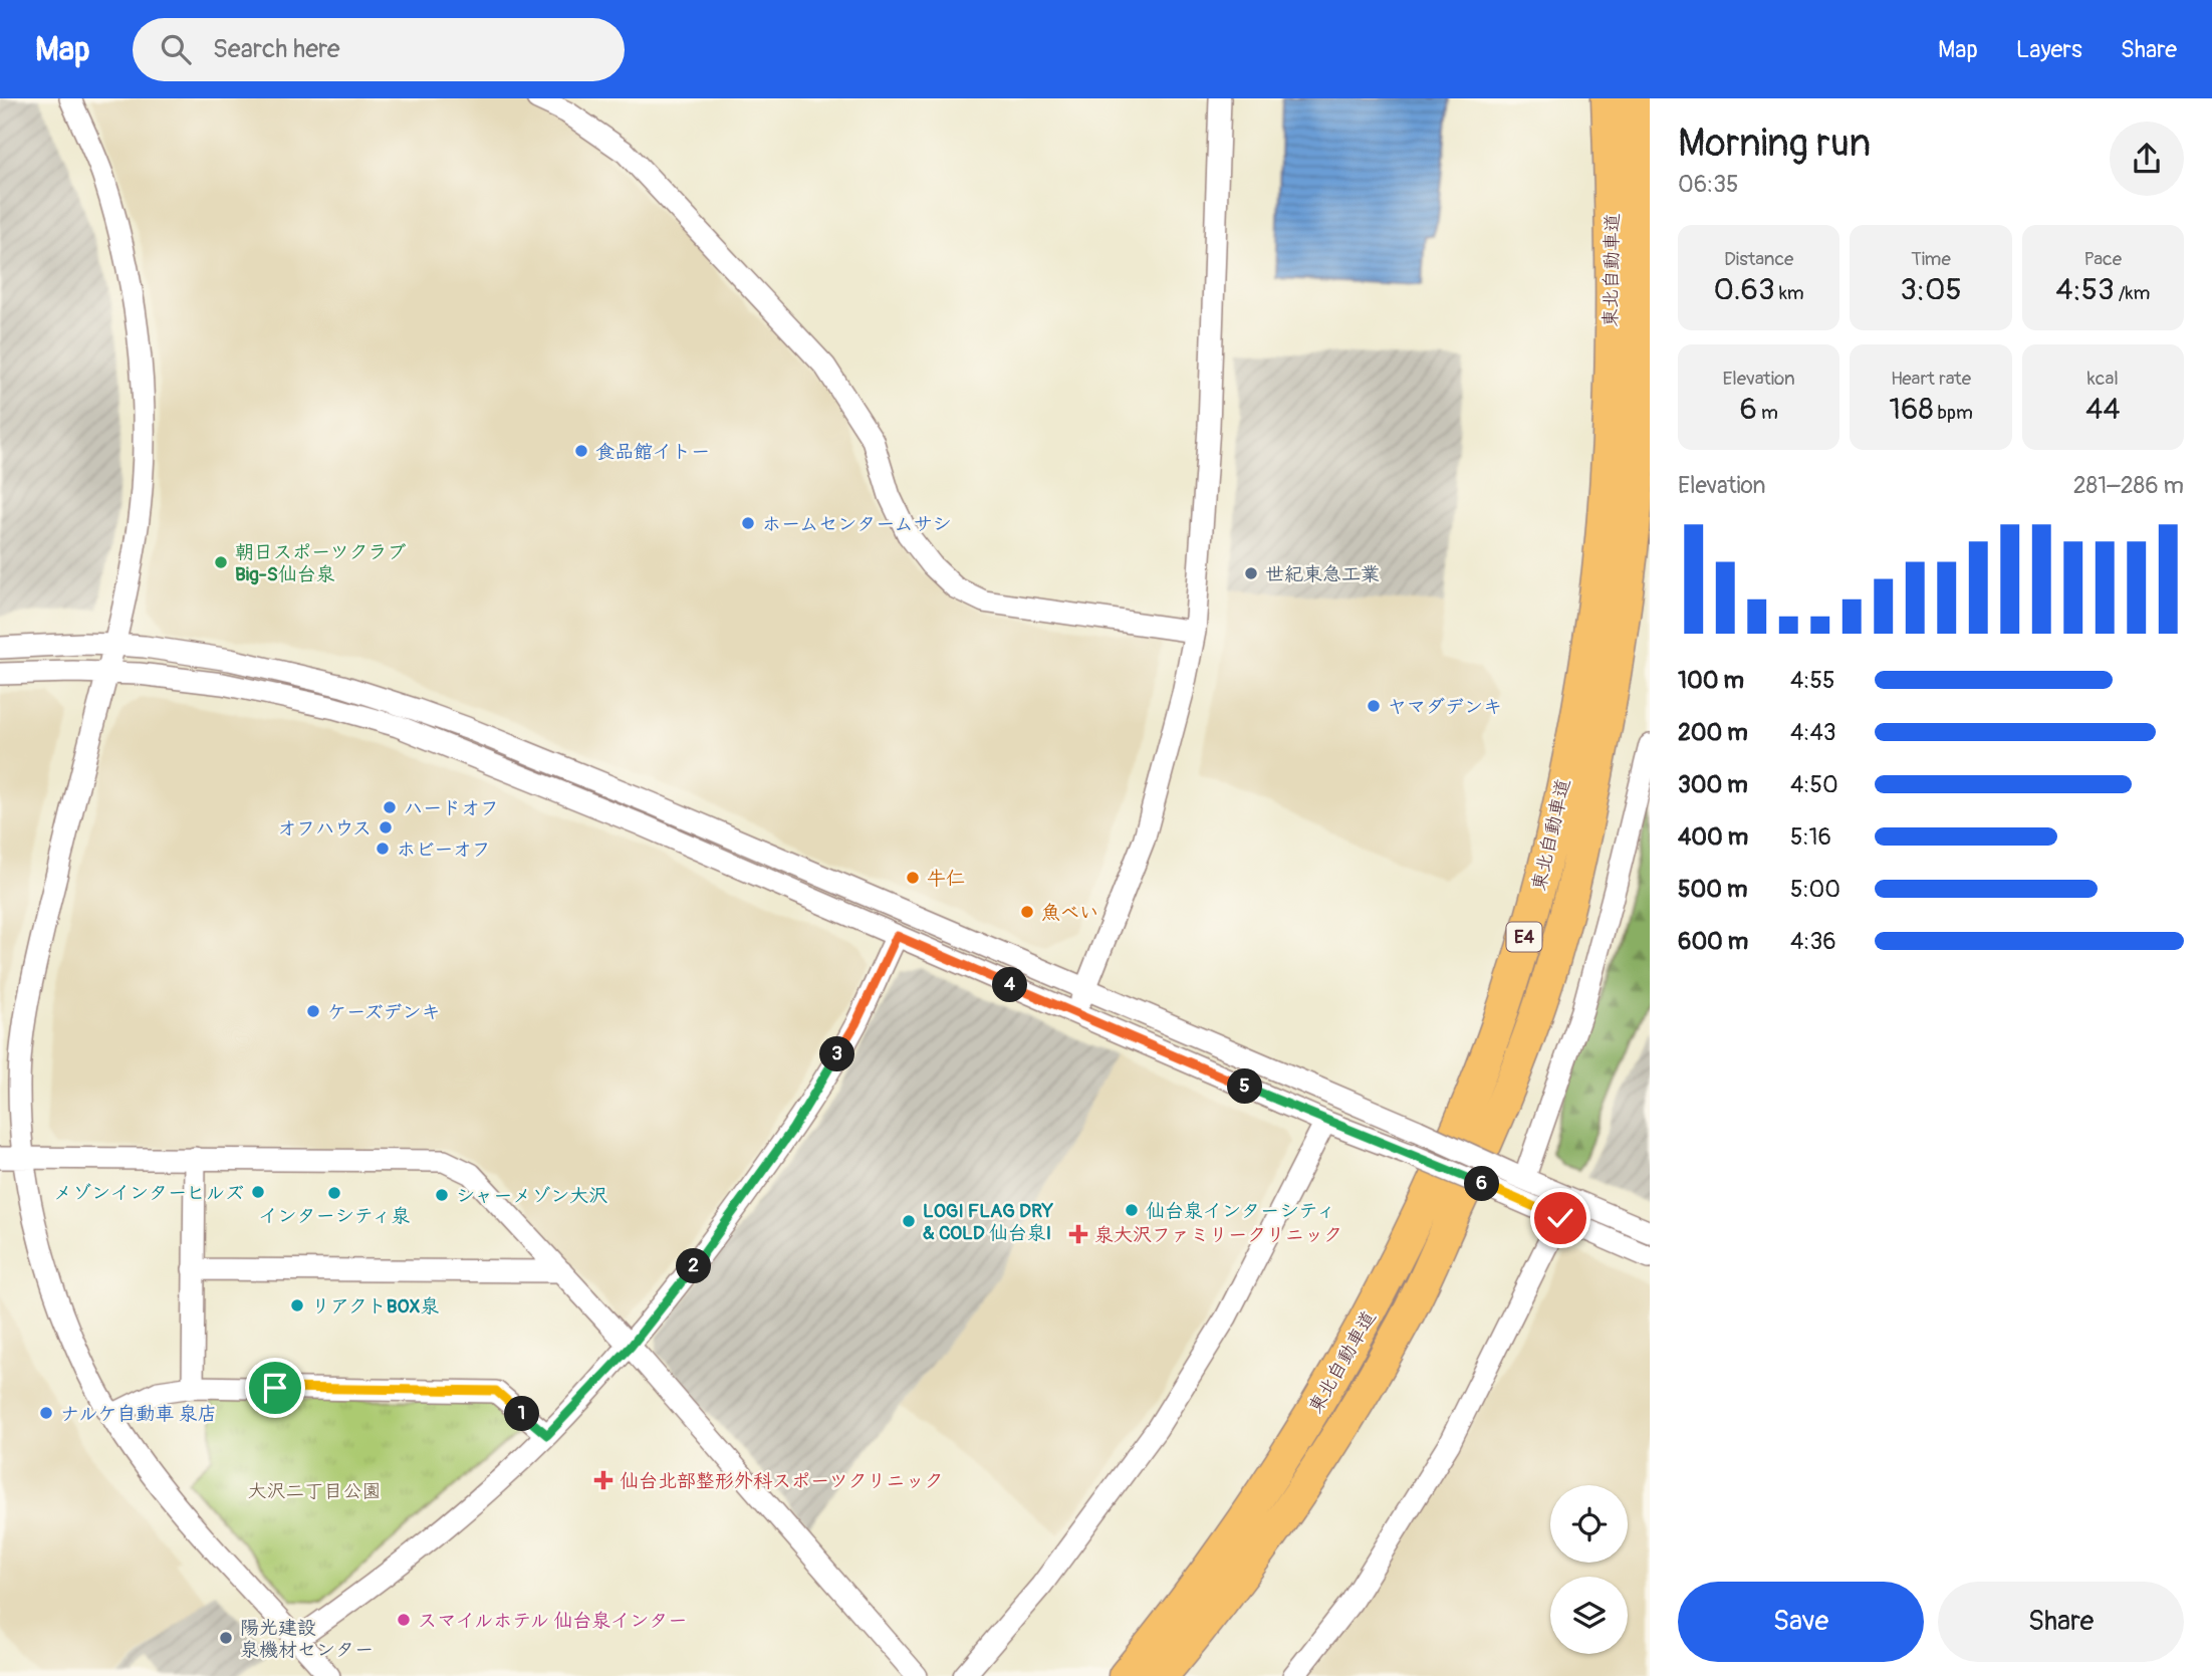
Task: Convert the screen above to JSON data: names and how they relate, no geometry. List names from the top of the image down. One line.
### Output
{"streets":{"highway":["東北自動車道","E4"]},"parks":["大沢二丁目公園"],"places":{"other":["食品館イトー","ホームセンタームサシ","朝日スポーツクラブ Big-S仙台泉","世紀東急工業","ヤマダデンキ","ハードオフ","オフハウス","ホビーオフ","牛仁","魚べい","ケーズデンキ","メゾンインターヒルズ","インターシティ泉","シャーメゾン大沢","仙台泉インターシティ","LOGI FLAG DRY & COLD 仙台泉I","リアクトBOX泉","ナルケ自動車 泉店","スマイルホテル 仙台泉インター","陽光建設 泉機材センター"],"health":["泉大沢ファミリークリニック","仙台北部整形外科スポーツクリニック"]},"page":{"header":"Map","search":"Search here","nav":["Map","Layers","Share"],"heading":["Morning run","06:35"],"stats":[["Distance","0.63 km"],["Time","3:05"],["Pace","4:53 /km"],["Elevation","6 m"],["Heart rate","168 bpm"],["kcal","44"]],"chart":["Elevation","281–286 m"],"list":[{"name":"100 m","note":"4:55"},{"name":"200 m","note":"4:43"},{"name":"300 m","note":"4:50"},{"name":"400 m","note":"5:16"},{"name":"500 m","note":"5:00"},{"name":"600 m","note":"4:36"}],"pins":["4","3","5","6","2","1"],"buttons":["Save","Share"]}}
